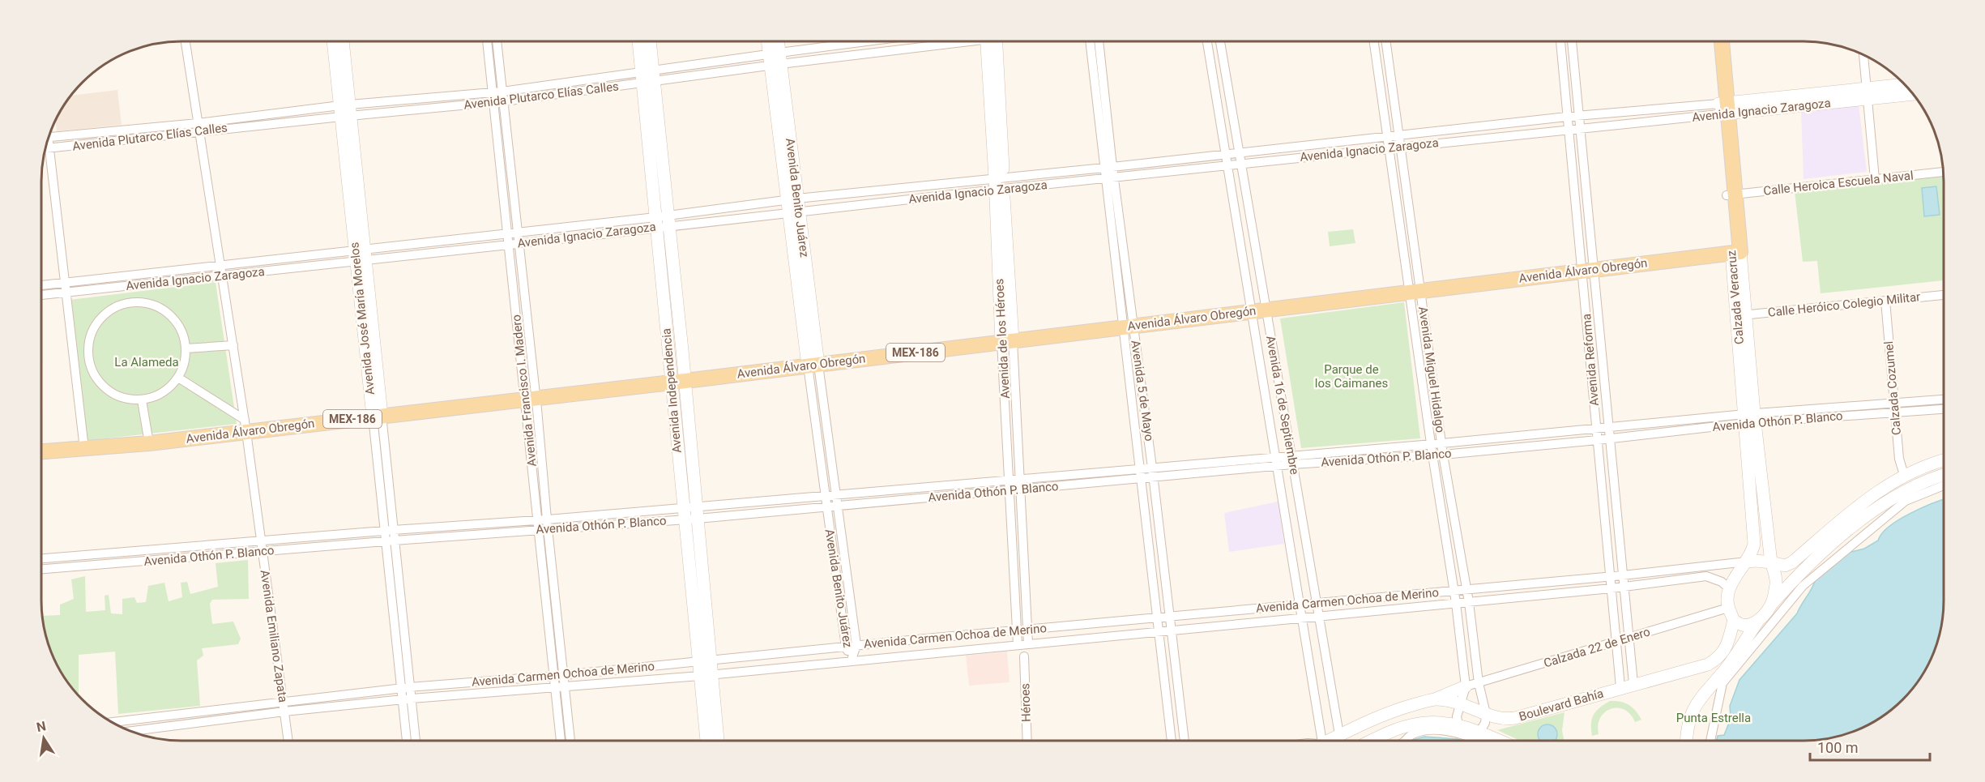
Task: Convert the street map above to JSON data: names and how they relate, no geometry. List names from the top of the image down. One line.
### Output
{"streets":{"main road":["Avenida Ignacio Zaragoza","Avenida Benito Juárez","Avenida Álvaro Obregón","Calzada Veracruz","Avenida José María Morelos","Avenida de los Héroes","MEX-186","Avenida Independencia","Boulevard Bahía"],"street":["Avenida Plutarco Elías Calles","Calle Heroica Escuela Naval","Calle Heróico Colegio Militar","Avenida Reforma","Avenida Miguel Hidalgo","Calzada Cozumel","Avenida Francisco I. Madero","Avenida 5 de Mayo","Avenida 16 de Septiembre","Avenida Othón P. Blanco","Avenida Carmen Ochoa de Merino","Avenida Emiliano Zapata","Calzada 22 de Enero","Héroes"]},"crossings":[["Avenida Plutarco Elías Calles","Avenida Benito Juárez"],["Avenida Plutarco Elías Calles","Avenida José María Morelos"],["Avenida Plutarco Elías Calles","Avenida Francisco I. Madero"],["Avenida Plutarco Elías Calles","Avenida Independencia"],["Avenida Plutarco Elías Calles","Avenida Emiliano Zapata"],["Avenida Ignacio Zaragoza","Avenida Benito Juárez"],["Avenida Ignacio Zaragoza","Calzada Veracruz"],["Avenida Ignacio Zaragoza","Avenida José María Morelos"],["Avenida Ignacio Zaragoza","Avenida de los Héroes"],["Avenida Ignacio Zaragoza","Avenida Reforma"],["Avenida Ignacio Zaragoza","Avenida Miguel Hidalgo"],["Avenida Ignacio Zaragoza","Avenida Francisco I. Madero"],["Avenida Ignacio Zaragoza","Avenida Independencia"],["Avenida Ignacio Zaragoza","Avenida 5 de Mayo"],["Avenida Ignacio Zaragoza","Avenida 16 de Septiembre"],["Avenida Ignacio Zaragoza","Avenida Emiliano Zapata"],["Calle Heroica Escuela Naval","Calzada Veracruz"],["Avenida Benito Juárez","Avenida Álvaro Obregón"],["Avenida Benito Juárez","Avenida Othón P. Blanco"],["Avenida Benito Juárez","Avenida Carmen Ochoa de Merino"],["Avenida Álvaro Obregón","Calzada Veracruz"],["Avenida Álvaro Obregón","Avenida José María Morelos"],["Avenida Álvaro Obregón","Avenida de los Héroes"],["Avenida Álvaro Obregón","Avenida Reforma"],["Avenida Álvaro Obregón","Avenida Miguel Hidalgo"],["Avenida Álvaro Obregón","Avenida Francisco I. Madero"],["Avenida Álvaro Obregón","Avenida Independencia"],["Avenida Álvaro Obregón","Avenida 5 de Mayo"],["Avenida Álvaro Obregón","Avenida 16 de Septiembre"],["Avenida Álvaro Obregón","Avenida Emiliano Zapata"],["Calzada Veracruz","Calle Heróico Colegio Militar"],["Calzada Veracruz","Avenida Othón P. Blanco"],["Calzada Veracruz","Avenida Carmen Ochoa de Merino"],["Calzada Veracruz","Calzada 22 de Enero"],["Calzada Veracruz","Boulevard Bahía"],["Calle Heróico Colegio Militar","Calzada Cozumel"],["Avenida José María Morelos","Avenida Othón P. Blanco"],["Avenida José María Morelos","Avenida Carmen Ochoa de Merino"],["Avenida de los Héroes","Avenida Othón P. Blanco"],["Avenida de los Héroes","Avenida Carmen Ochoa de Merino"],["Avenida Reforma","Avenida Othón P. Blanco"],["Avenida Reforma","Avenida Carmen Ochoa de Merino"],["Avenida Reforma","Calzada 22 de Enero"],["Avenida Reforma","Boulevard Bahía"],["Avenida Miguel Hidalgo","Avenida Othón P. Blanco"],["Avenida Miguel Hidalgo","Avenida Carmen Ochoa de Merino"],["Avenida Miguel Hidalgo","Calzada 22 de Enero"],["Avenida Miguel Hidalgo","Boulevard Bahía"],["Calzada Cozumel","Avenida Othón P. Blanco"],["Avenida Francisco I. Madero","Avenida Othón P. Blanco"],["Avenida Francisco I. Madero","Avenida Carmen Ochoa de Merino"],["Avenida Independencia","Avenida Othón P. Blanco"],["Avenida Independencia","Avenida Carmen Ochoa de Merino"],["Avenida 5 de Mayo","Avenida Othón P. Blanco"],["Avenida 5 de Mayo","Avenida Carmen Ochoa de Merino"],["Avenida 16 de Septiembre","Avenida Othón P. Blanco"],["Avenida 16 de Septiembre","Avenida Carmen Ochoa de Merino"],["Avenida 16 de Septiembre","Boulevard Bahía"],["Avenida Othón P. Blanco","Avenida Emiliano Zapata"],["Avenida Carmen Ochoa de Merino","Avenida Emiliano Zapata"],["Avenida Carmen Ochoa de Merino","Calzada 22 de Enero"],["Avenida Carmen Ochoa de Merino","Boulevard Bahía"],["Calzada 22 de Enero","Boulevard Bahía"]],"parks":["La Alameda","Parque de los Caimanes","Punta Estrella"],"scale_bar":"100 m","north":"top"}
